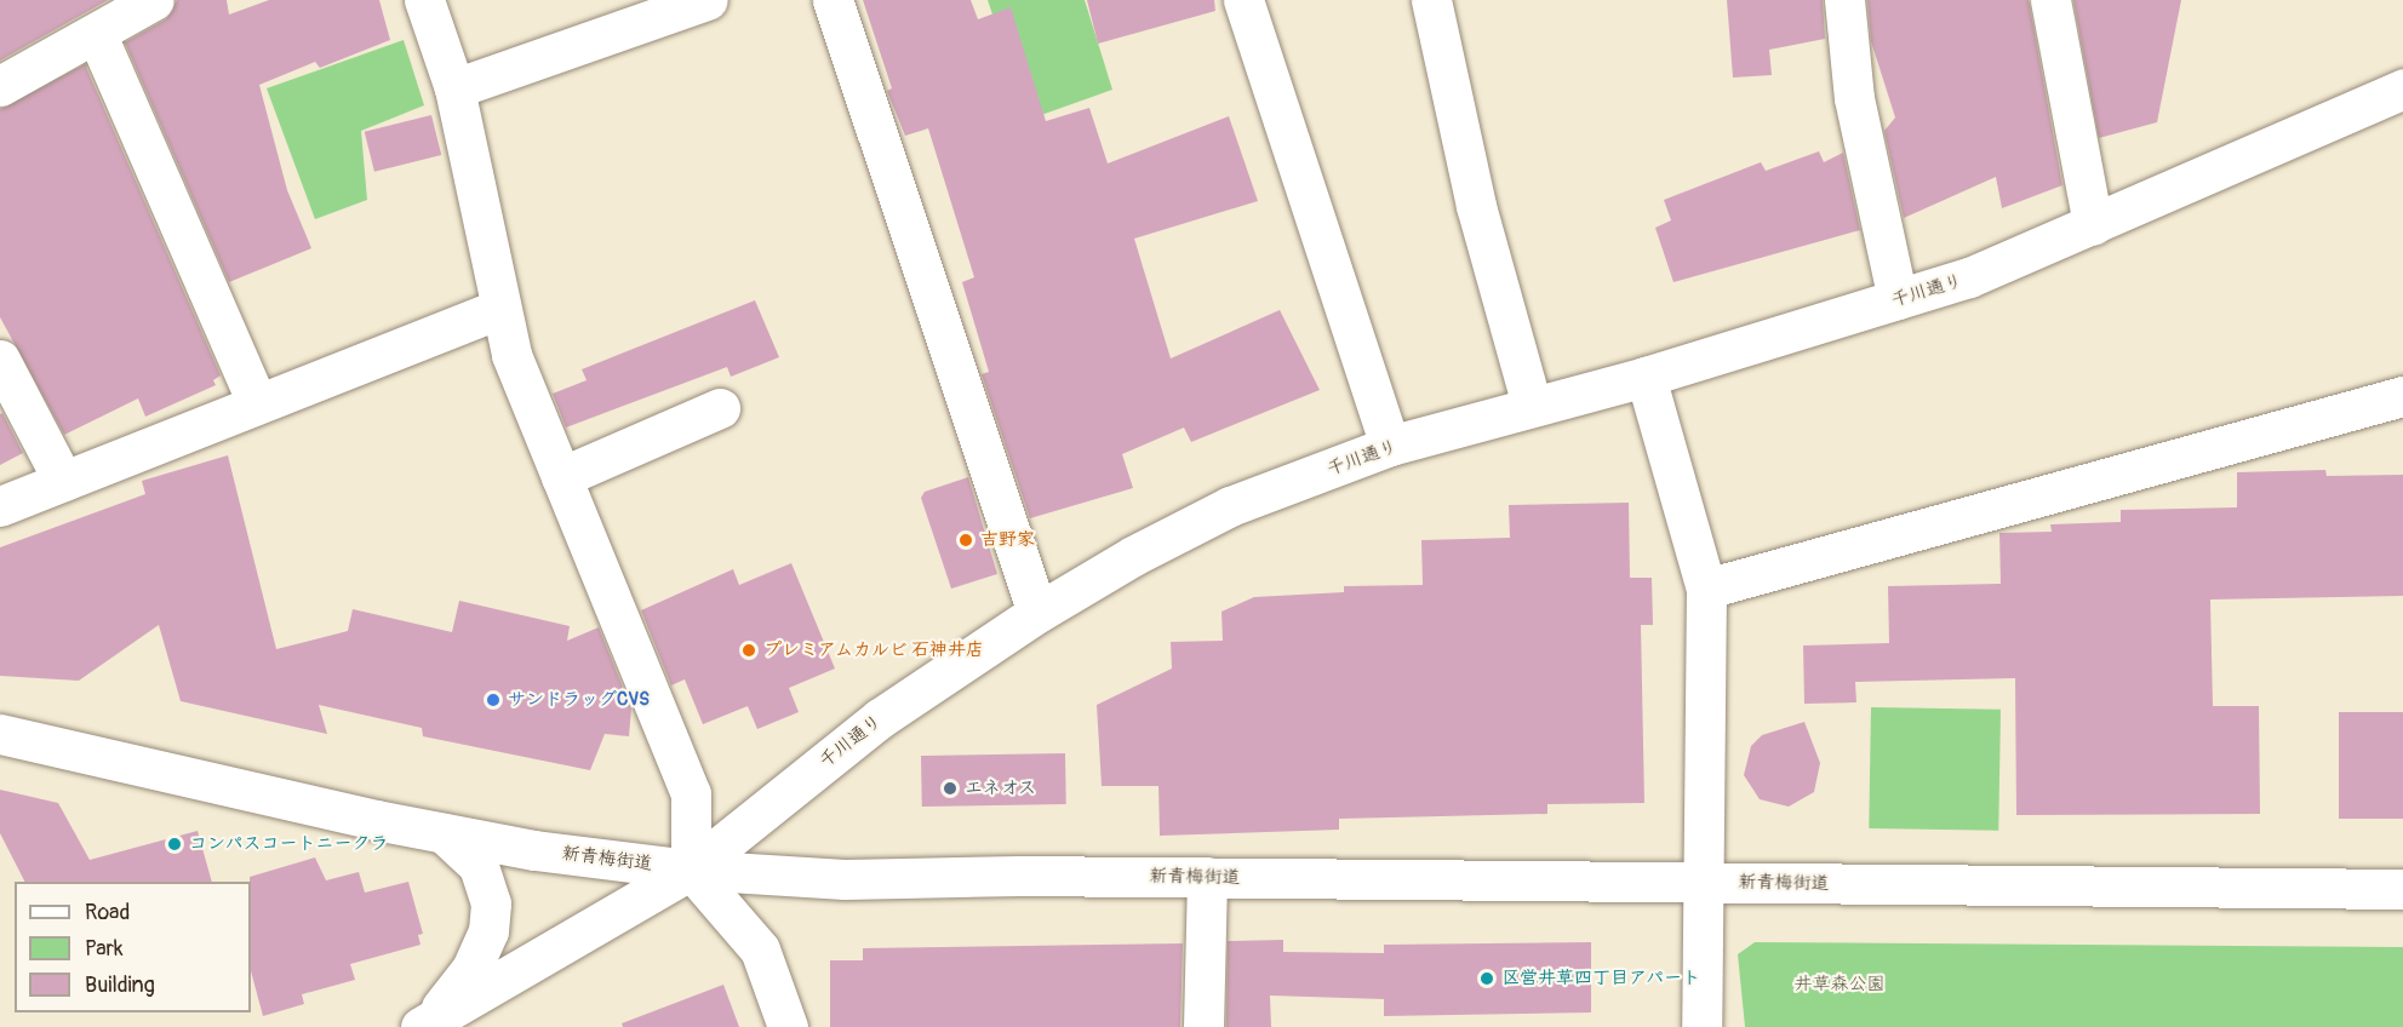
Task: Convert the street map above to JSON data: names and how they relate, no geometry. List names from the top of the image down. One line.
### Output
{"streets":{"street":["千川通り","新青梅街道"]},"crossings":[["千川通り","新青梅街道"]],"parks":["井草森公園"],"places":["吉野家","プレミアムカルビ 石神井店","サンドラッグCVS","エネオス","コンパスコートニークラ","区営井草四丁目アパート"],"legend":["Road","Park","Building"]}
